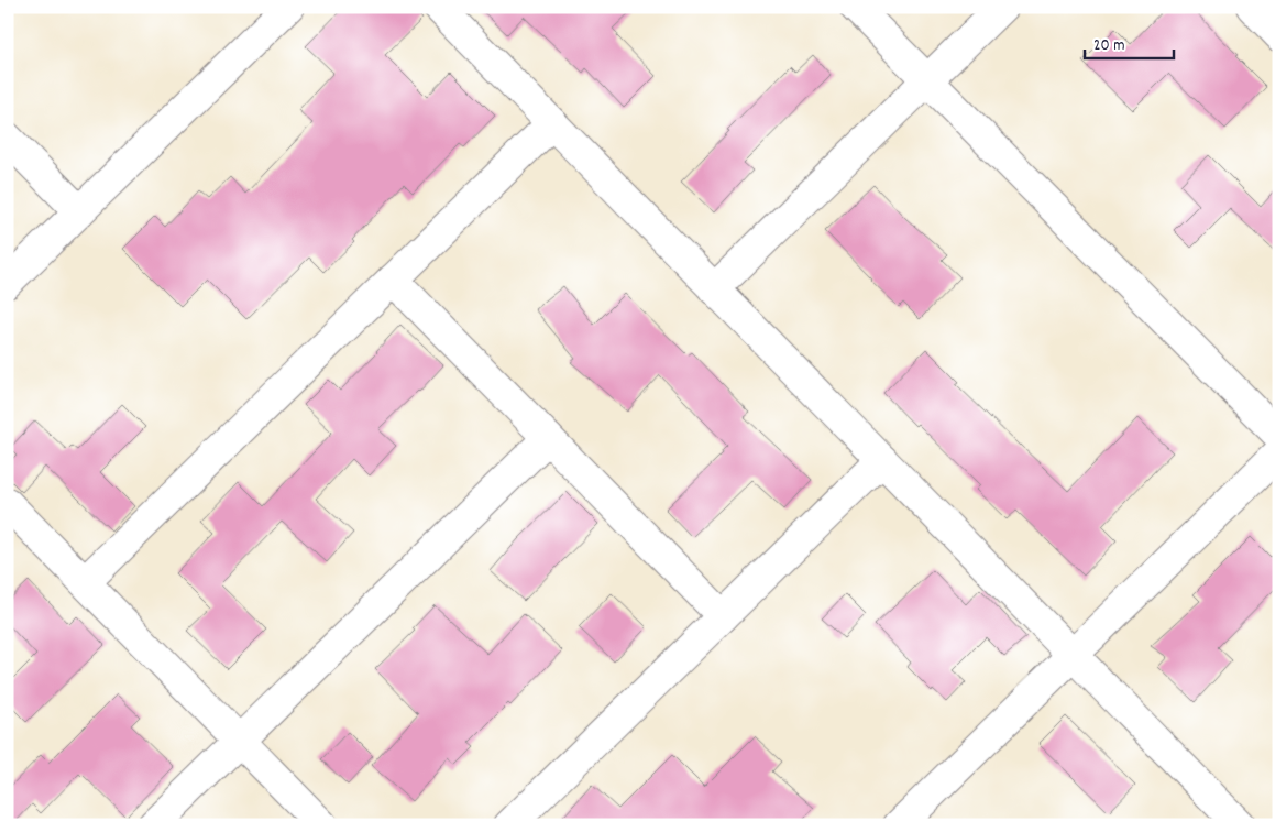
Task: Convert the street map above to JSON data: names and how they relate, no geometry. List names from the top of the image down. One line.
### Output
{"scale_bar":"20 m"}
